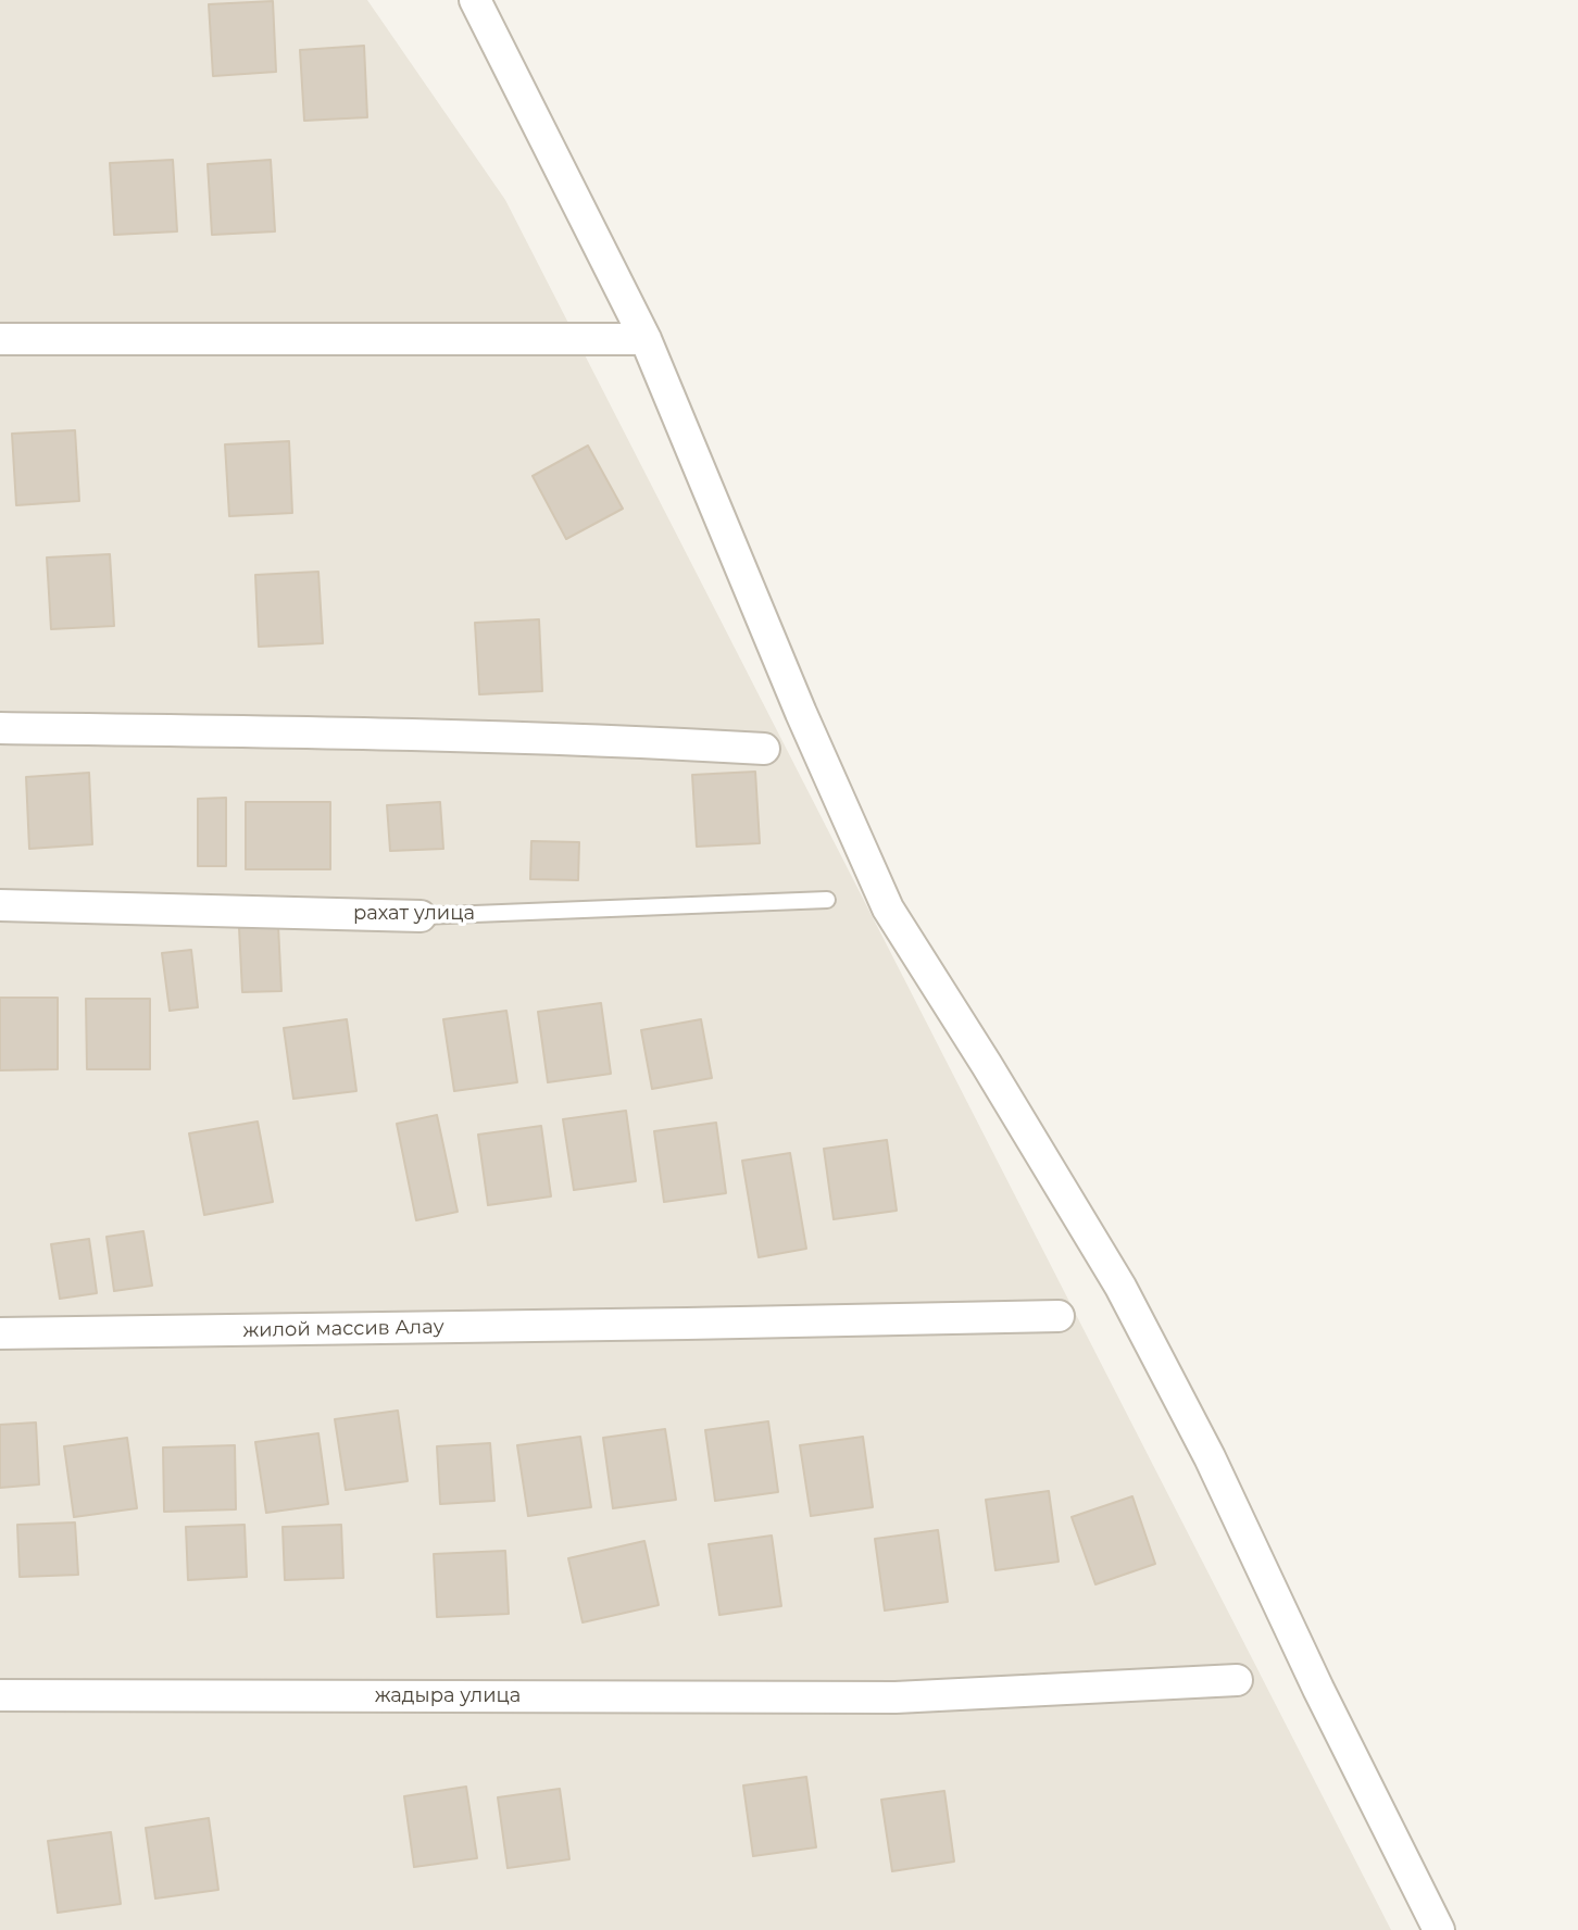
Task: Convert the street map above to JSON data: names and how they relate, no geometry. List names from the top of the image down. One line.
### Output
{"streets":{"street":["рахат улица","жилой массив Алау","жадыра улица"]}}
